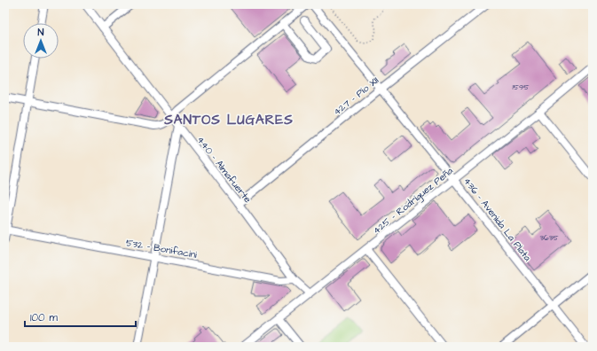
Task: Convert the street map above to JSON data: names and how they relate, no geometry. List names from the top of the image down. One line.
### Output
{"streets":{"street":["427 - Pío XII","440 - Almafuerte","425 - Rodríguez Peña","436 - Avenida La Plata","532 - Bonifacini"]},"crossings":[["427 - Pío XII","440 - Almafuerte"],["427 - Pío XII","436 - Avenida La Plata"],["440 - Almafuerte","532 - Bonifacini"],["425 - Rodríguez Peña","436 - Avenida La Plata"]],"districts":["SANTOS LUGARES"],"house_numbers":["1595","3635"],"scale_bar":"100 m","north":"top"}
